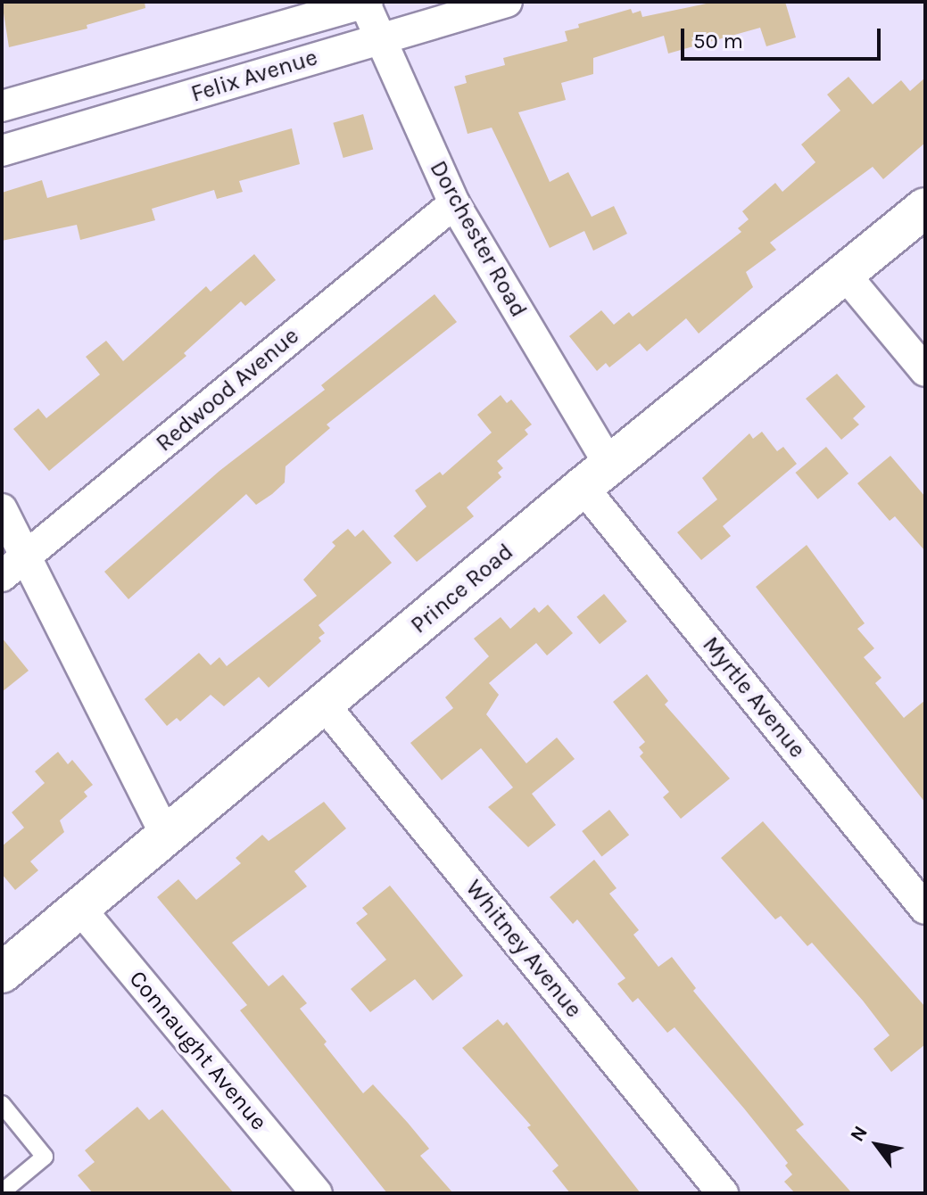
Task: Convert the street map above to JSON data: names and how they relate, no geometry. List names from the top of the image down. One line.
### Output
{"streets":{"street":["Felix Avenue","Dorchester Road","Redwood Avenue","Prince Road","Myrtle Avenue","Whitney Avenue","Connaught Avenue"]},"crossings":[["Felix Avenue","Dorchester Road"],["Dorchester Road","Redwood Avenue"],["Dorchester Road","Prince Road"],["Dorchester Road","Myrtle Avenue"],["Prince Road","Myrtle Avenue"],["Prince Road","Whitney Avenue"],["Prince Road","Connaught Avenue"]],"scale_bar":"50 m","north":"top left"}
